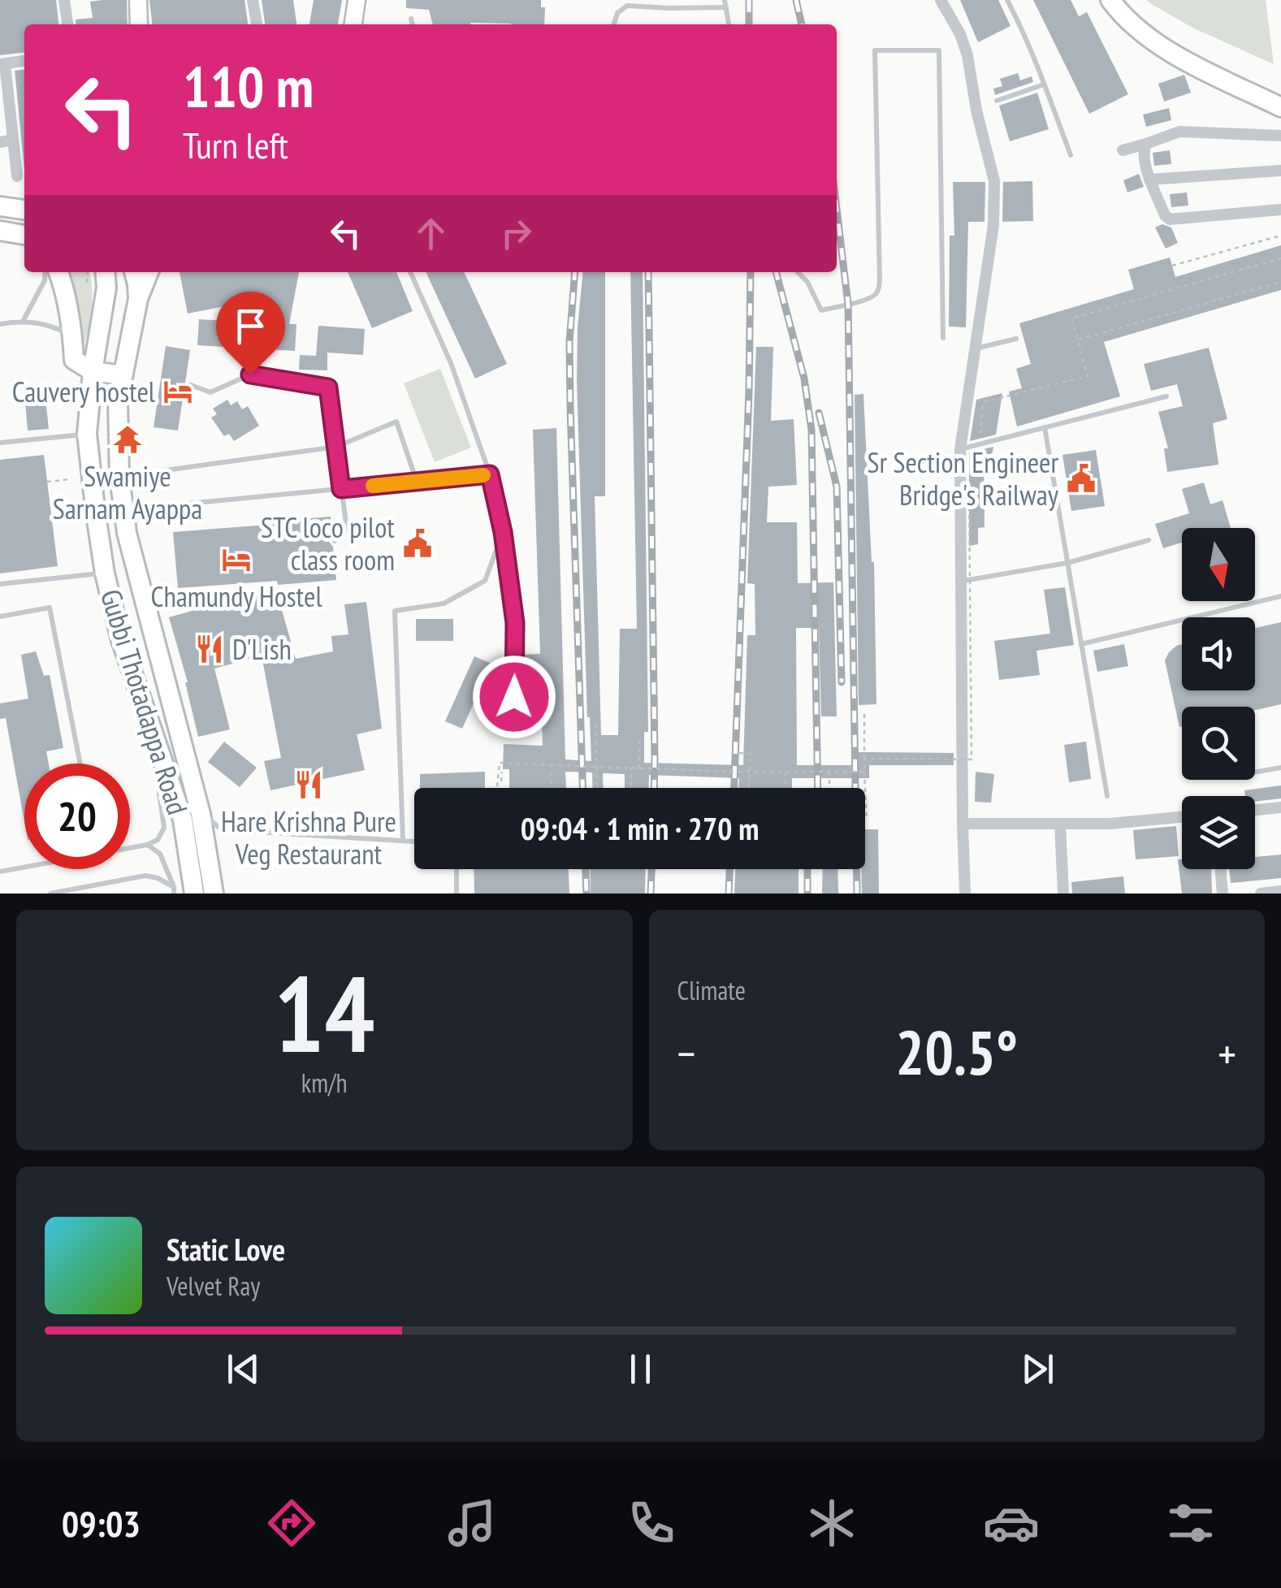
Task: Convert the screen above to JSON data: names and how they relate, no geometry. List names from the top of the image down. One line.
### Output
{"streets":{"main road":["Gubbi Thotadappa Road"]},"places":{"hotel":["Cauvery hostel","Chamundy Hostel"],"temple":["Swamiye Sarnam Ayappa"],"public building":["Sr Section Engineer Bridge's Railway","STC loco pilot class room"],"restaurant":["D'Lish","Hare Krishna Pure Veg Restaurant"]},"north":"bottom","page":{"turn":["110 m","Turn left"],"limit":"20","trip":"09:04 · 1 min · 270 m","tile":[["14","km/h"],"Climate"],"heat":["−","20.5°","+"],"song":["Static Love","Velvet Ray"],"tabs":"09:03"}}
